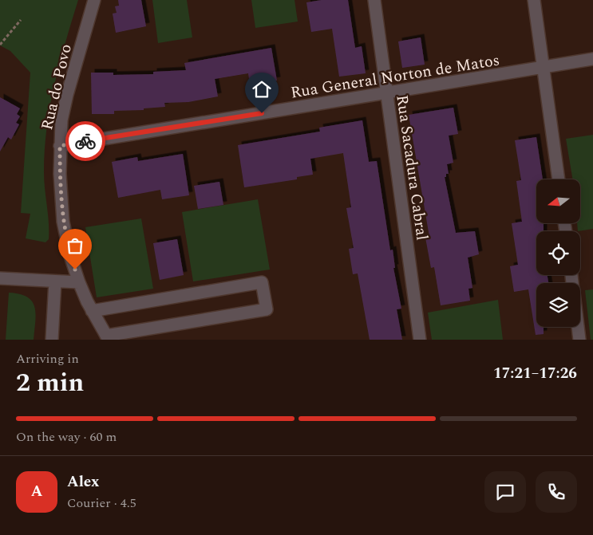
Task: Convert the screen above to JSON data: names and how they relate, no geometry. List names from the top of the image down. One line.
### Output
{"streets":{"street":["Rua General Norton de Matos","Rua do Povo","Rua Sacadura Cabral"]},"crossings":[["Rua General Norton de Matos","Rua do Povo"],["Rua General Norton de Matos","Rua Sacadura Cabral"]],"north":"left","page":{"heading":["2 min","Arriving in","17:21–17:26"],"panel":["Alex","Courier · 4.5"],"bar":"On the way · 60 m","round":"A"}}
